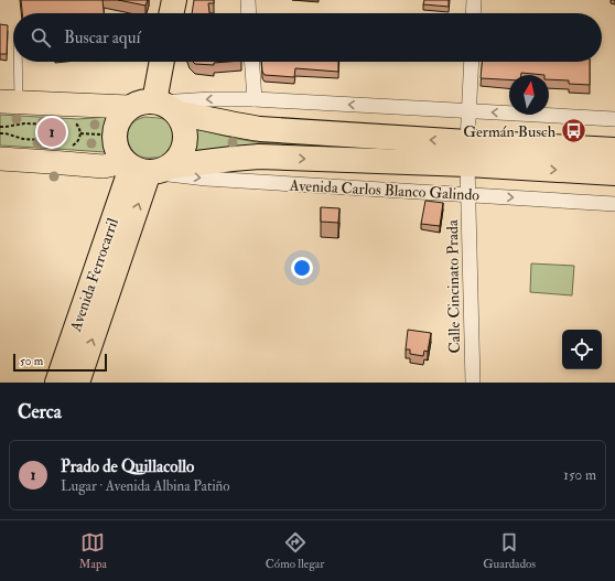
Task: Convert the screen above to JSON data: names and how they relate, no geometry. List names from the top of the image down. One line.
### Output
{"streets":{"highway":["Avenida Carlos Blanco Galindo","Avenida Ferrocarril"],"street":["Calle Cincinato Prada"]},"crossings":[["Avenida Carlos Blanco Galindo","Avenida Ferrocarril"],["Avenida Carlos Blanco Galindo","Calle Cincinato Prada"]],"places":{"bus stop":["Germán Busch"]},"scale_bar":"50 m","north":"top","page":{"search":"Buscar aquí","pins":"1","scale":"50 m","heading":"Cerca","list":[{"mark":"1","name":"Prado de Quillacollo","note":"Lugar · Avenida Albina Patiño","value":"150 m"}],"nav":["Mapa","Cómo llegar","Guardados"]}}
